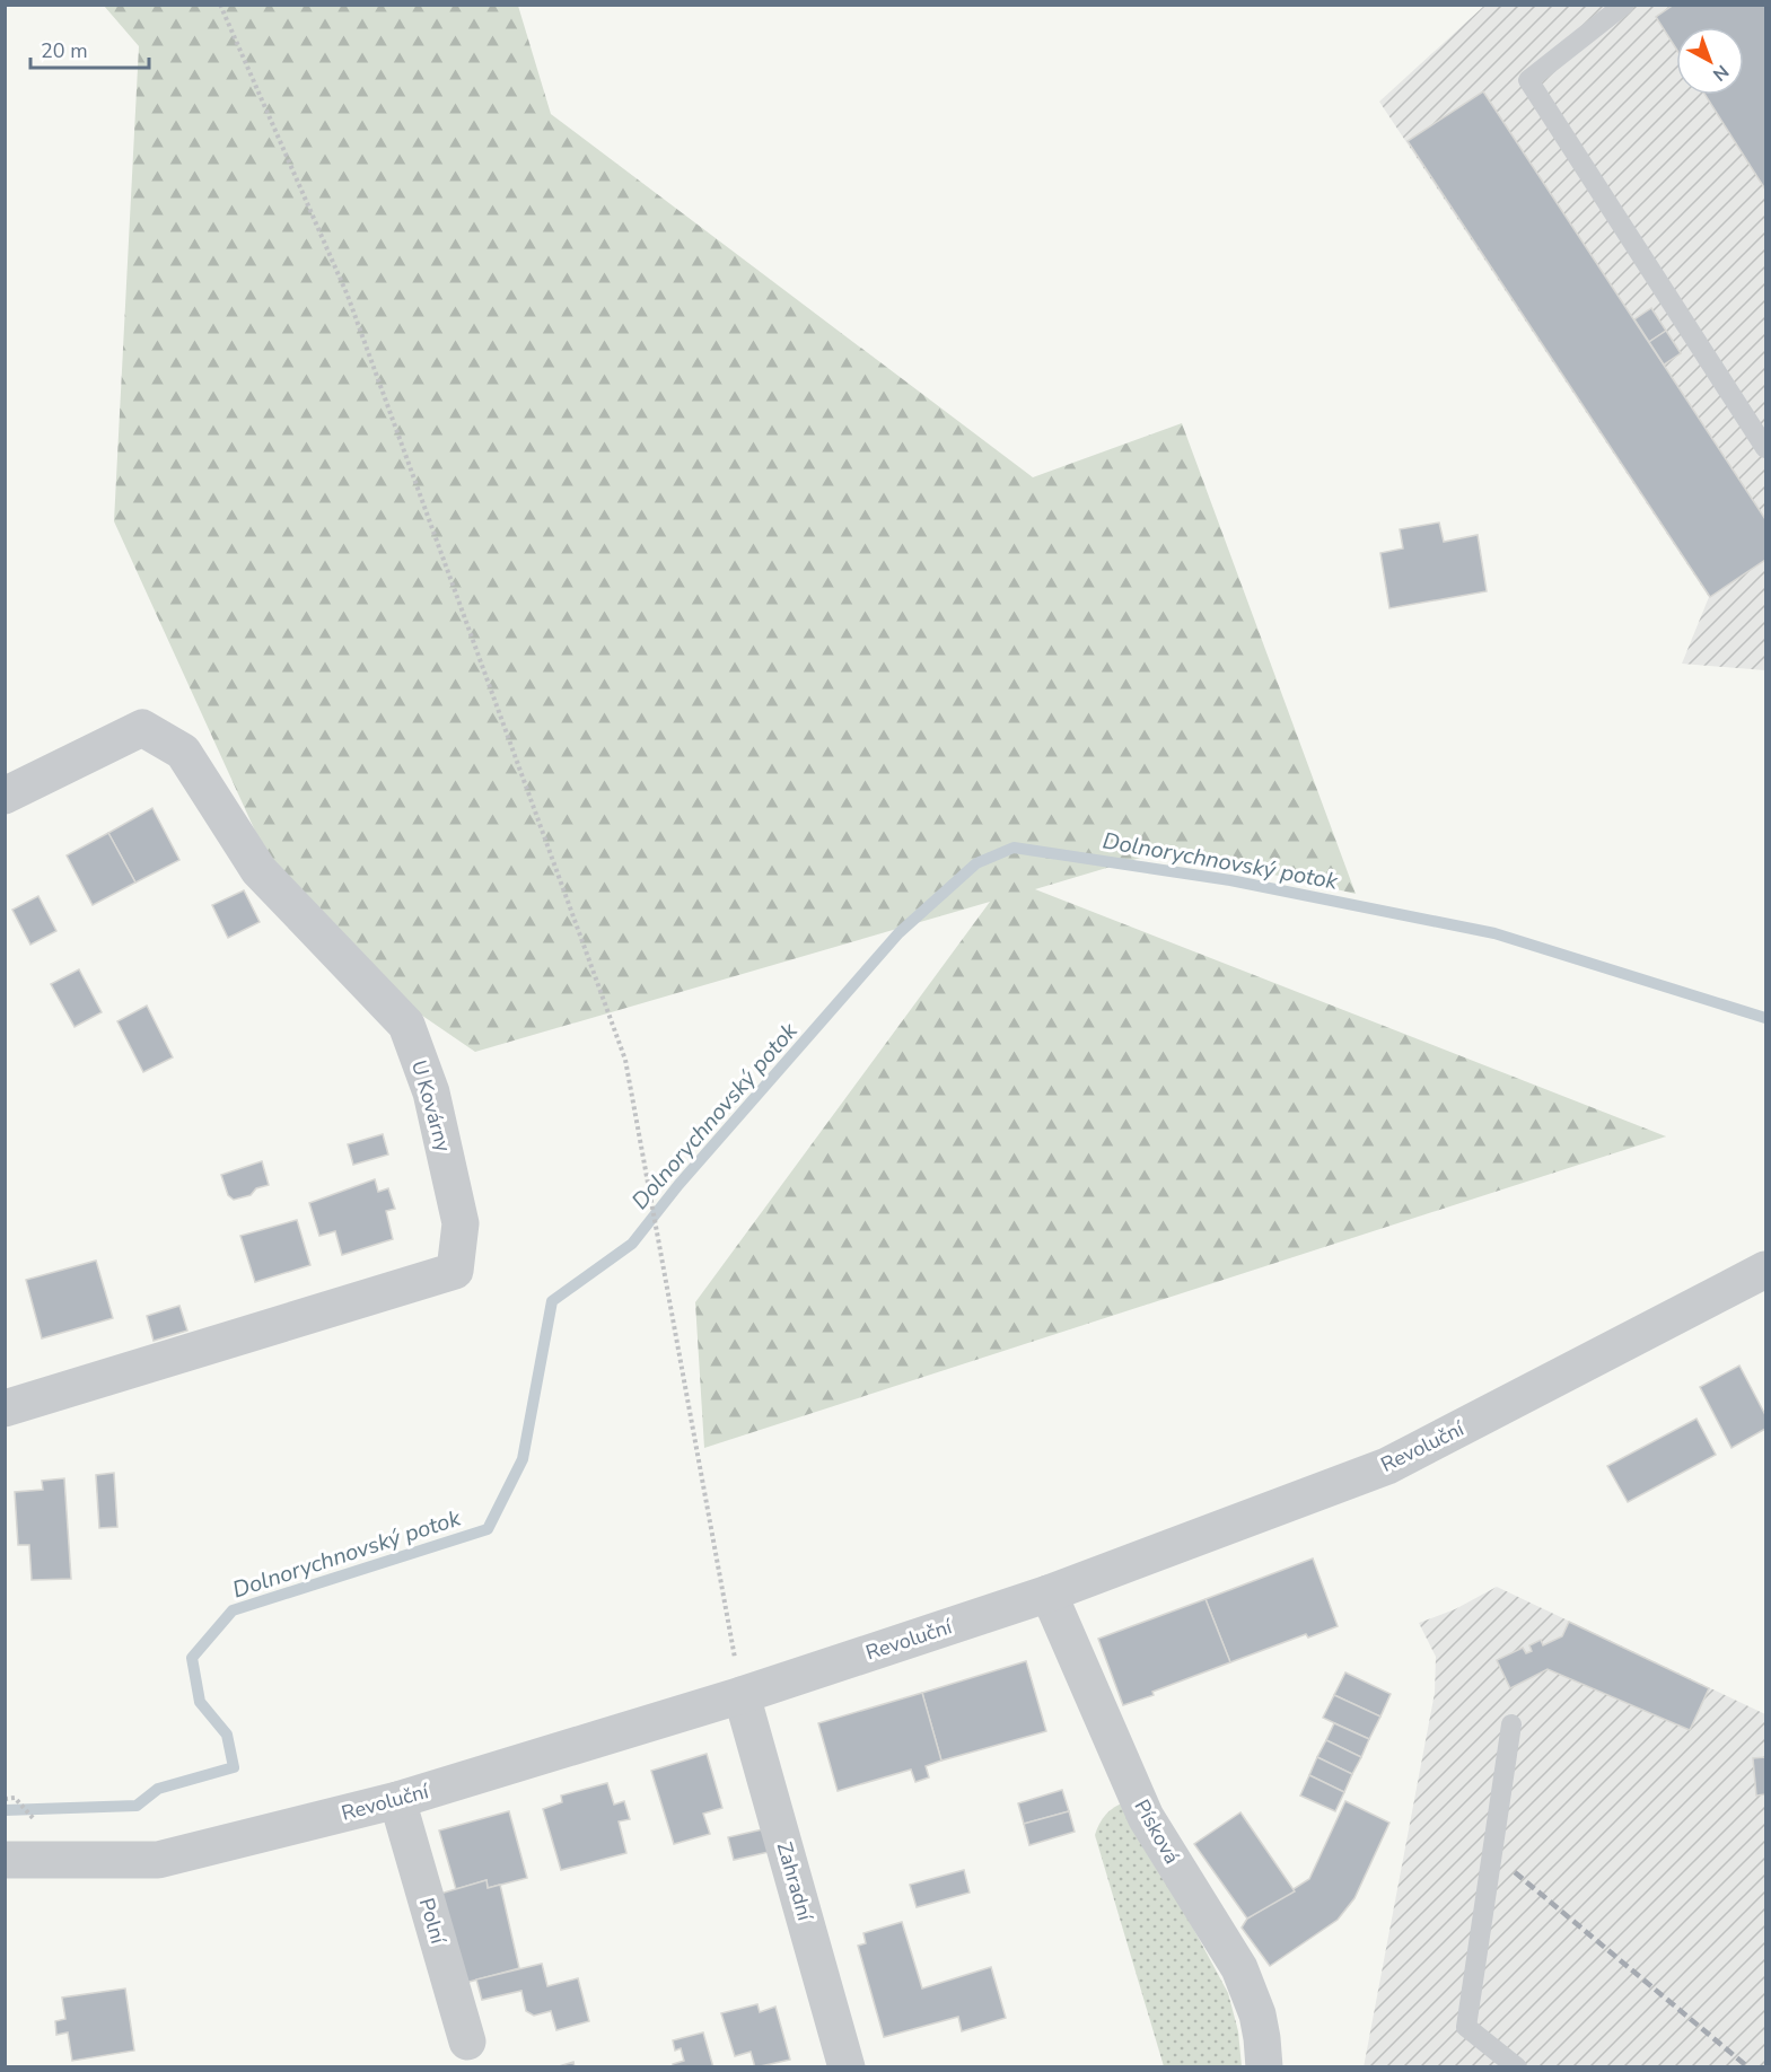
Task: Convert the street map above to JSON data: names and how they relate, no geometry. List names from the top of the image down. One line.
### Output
{"streets":{"street":["U Kovárny","Revoluční","Písková","Zahradní","Polní"]},"crossings":[["Revoluční","Písková"],["Revoluční","Zahradní"],["Revoluční","Polní"]],"water":["Dolnorychnovský potok"],"scale_bar":"20 m","north":"bottom right"}
